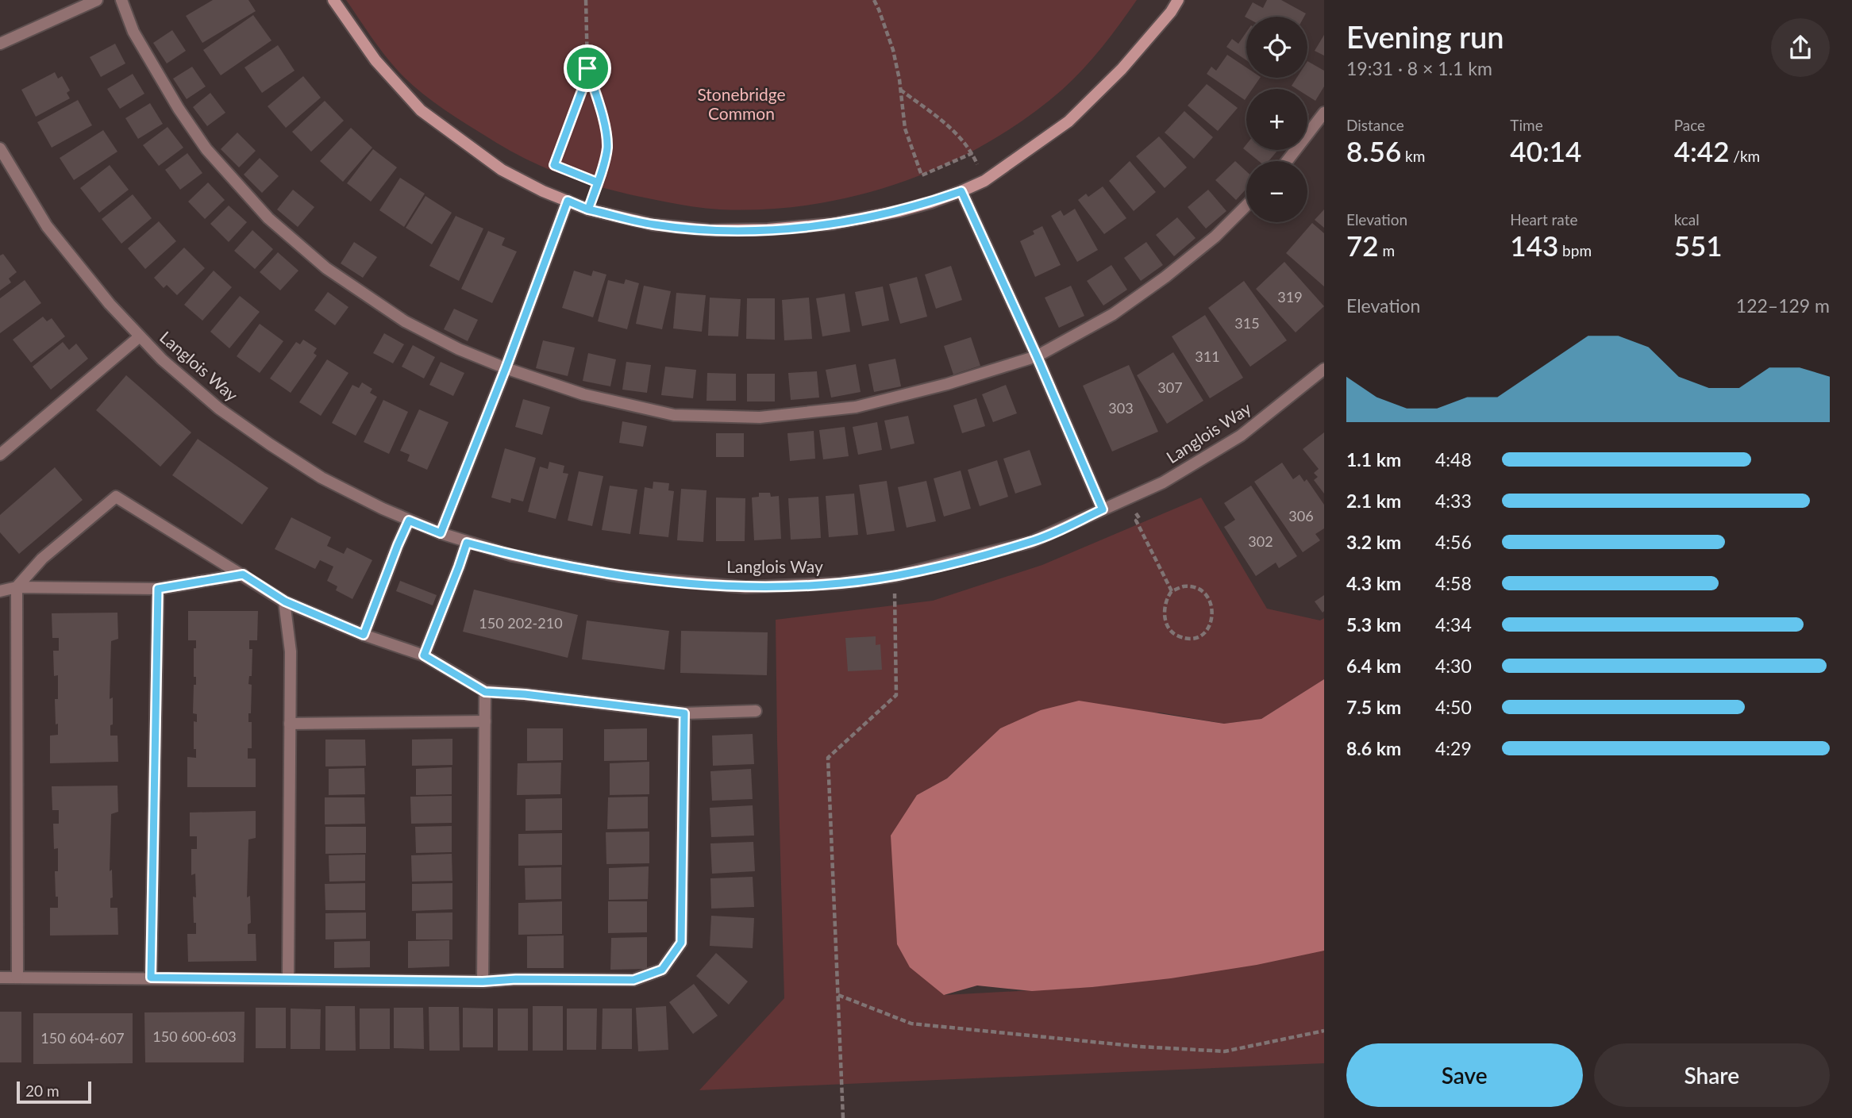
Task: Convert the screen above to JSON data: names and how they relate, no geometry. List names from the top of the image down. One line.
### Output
{"streets":{"street":["Langlois Way"]},"parks":["Stonebridge Common"],"house_numbers":["319","315","311","307","303","306","302","150 202-210","150 600-603","150 604-607"],"scale_bar":"20 m","page":{"heading":["Evening run","19:31 · 8 × 1.1 km"],"map_buttons":["+","−"],"stats":[["Distance","8.56 km"],["Time","40:14"],["Pace","4:42 /km"],["Elevation","72 m"],["Heart rate","143 bpm"],["kcal","551"]],"chart":["Elevation","122–129 m"],"list":[{"name":"1.1 km","note":"4:48"},{"name":"2.1 km","note":"4:33"},{"name":"3.2 km","note":"4:56"},{"name":"4.3 km","note":"4:58"},{"name":"5.3 km","note":"4:34"},{"name":"6.4 km","note":"4:30"},{"name":"7.5 km","note":"4:50"},{"name":"8.6 km","note":"4:29"}],"buttons":["Save","Share"],"scale":"20 m"}}
